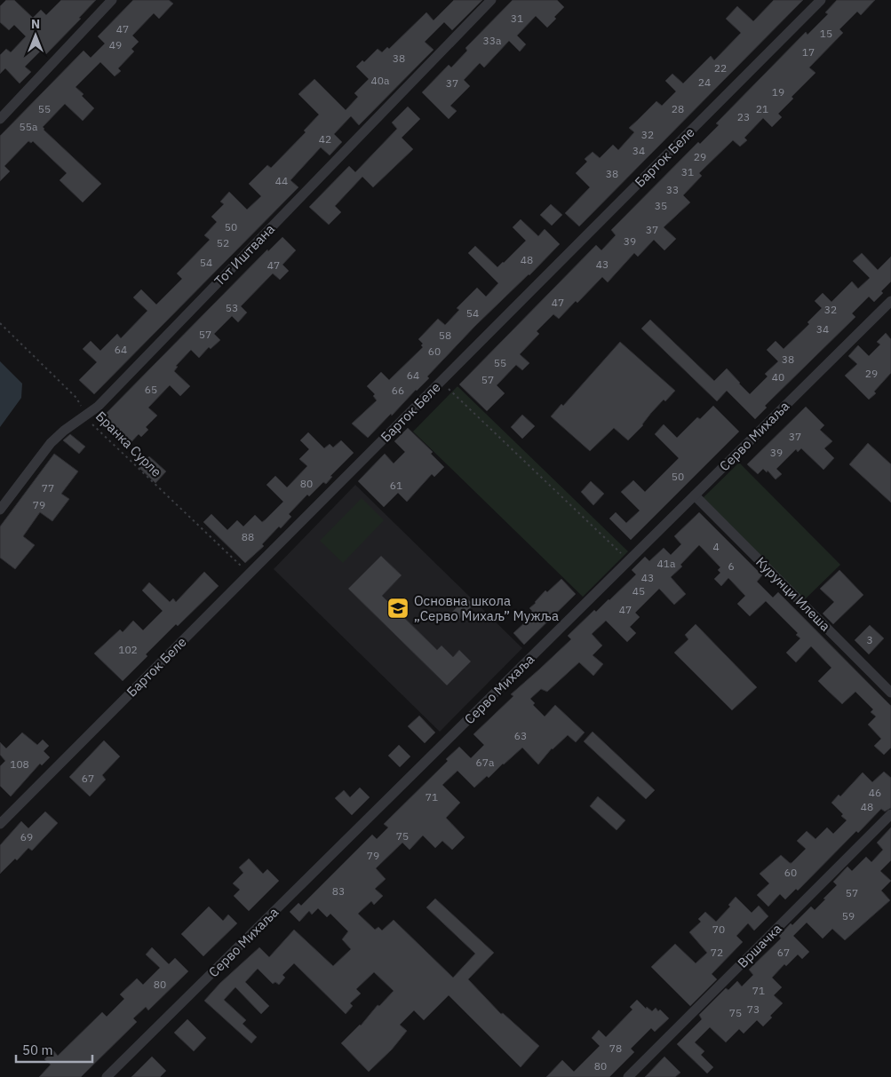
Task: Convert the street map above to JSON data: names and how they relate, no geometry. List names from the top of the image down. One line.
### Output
{"streets":{"street":["Барток Беле","Тот Иштвана","Серво Михаља","Курунци Илеша","Вршачка"],"path":["Бранка Сурле"]},"crossings":[["Барток Беле","Бранка Сурле"],["Тот Иштвана","Бранка Сурле"],["Серво Михаља","Курунци Илеша"]],"places":{"school or university":["Основна школа „Серво Михаљ” Мужља"]},"house_numbers":["31","47","15","33a","49","17","38","22","40a","24","37","19","55","28","21","23","55a","32","42","34","29","31","38","44","33","35","50","37","39","52","48","54","43","47","47","53","32","54","34","57","58","64","60","38","55","29","64","40","57","65","66","37","39","50","80","61","77","79","88","4","41a","6","43","45","47","3","102","63","67a","108","67","46","71","48","75","69","79","60","83","57","59","70","72","67","80","71","73","75","78","80"],"scale_bar":"50 m","north":"top"}
